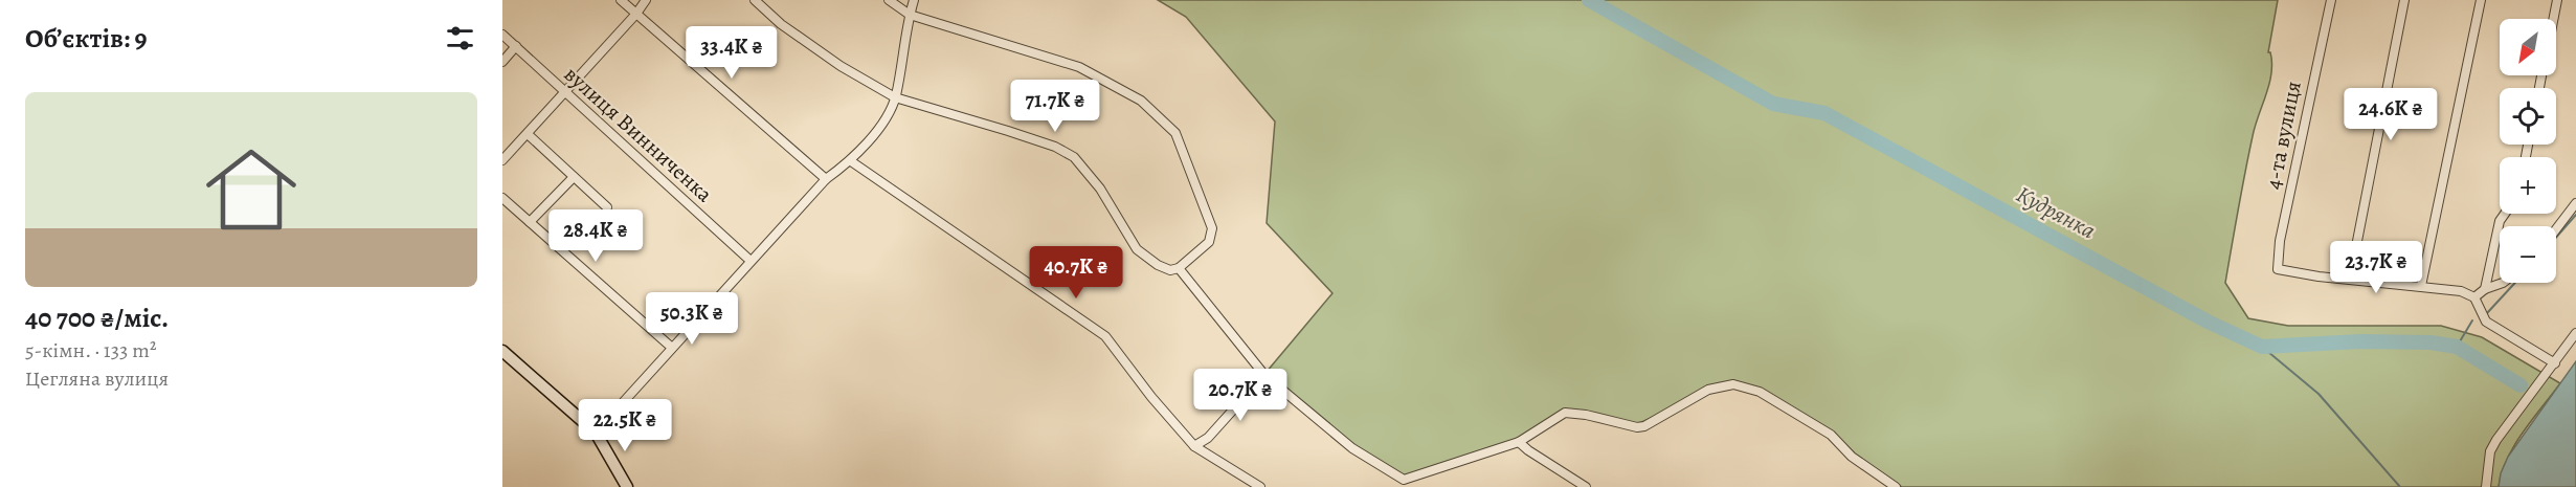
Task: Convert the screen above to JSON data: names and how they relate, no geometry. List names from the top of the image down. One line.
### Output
{"streets":{"street":["вулиця Винниченка","4-та вулиця"]},"water":["Кудрянка"],"north":"bottom left","page":{"heading":"Об’єктів: 9","map_buttons":["+","−"],"price":["33.4K ₴","71.7K ₴","24.6K ₴","28.4K ₴","23.7K ₴","40.7K ₴","50.3K ₴","20.7K ₴","22.5K ₴"],"list":[{"name":"40 700 ₴/міс.","note":"5-кімн. · 133 m² · Цегляна вулиця"}]}}
